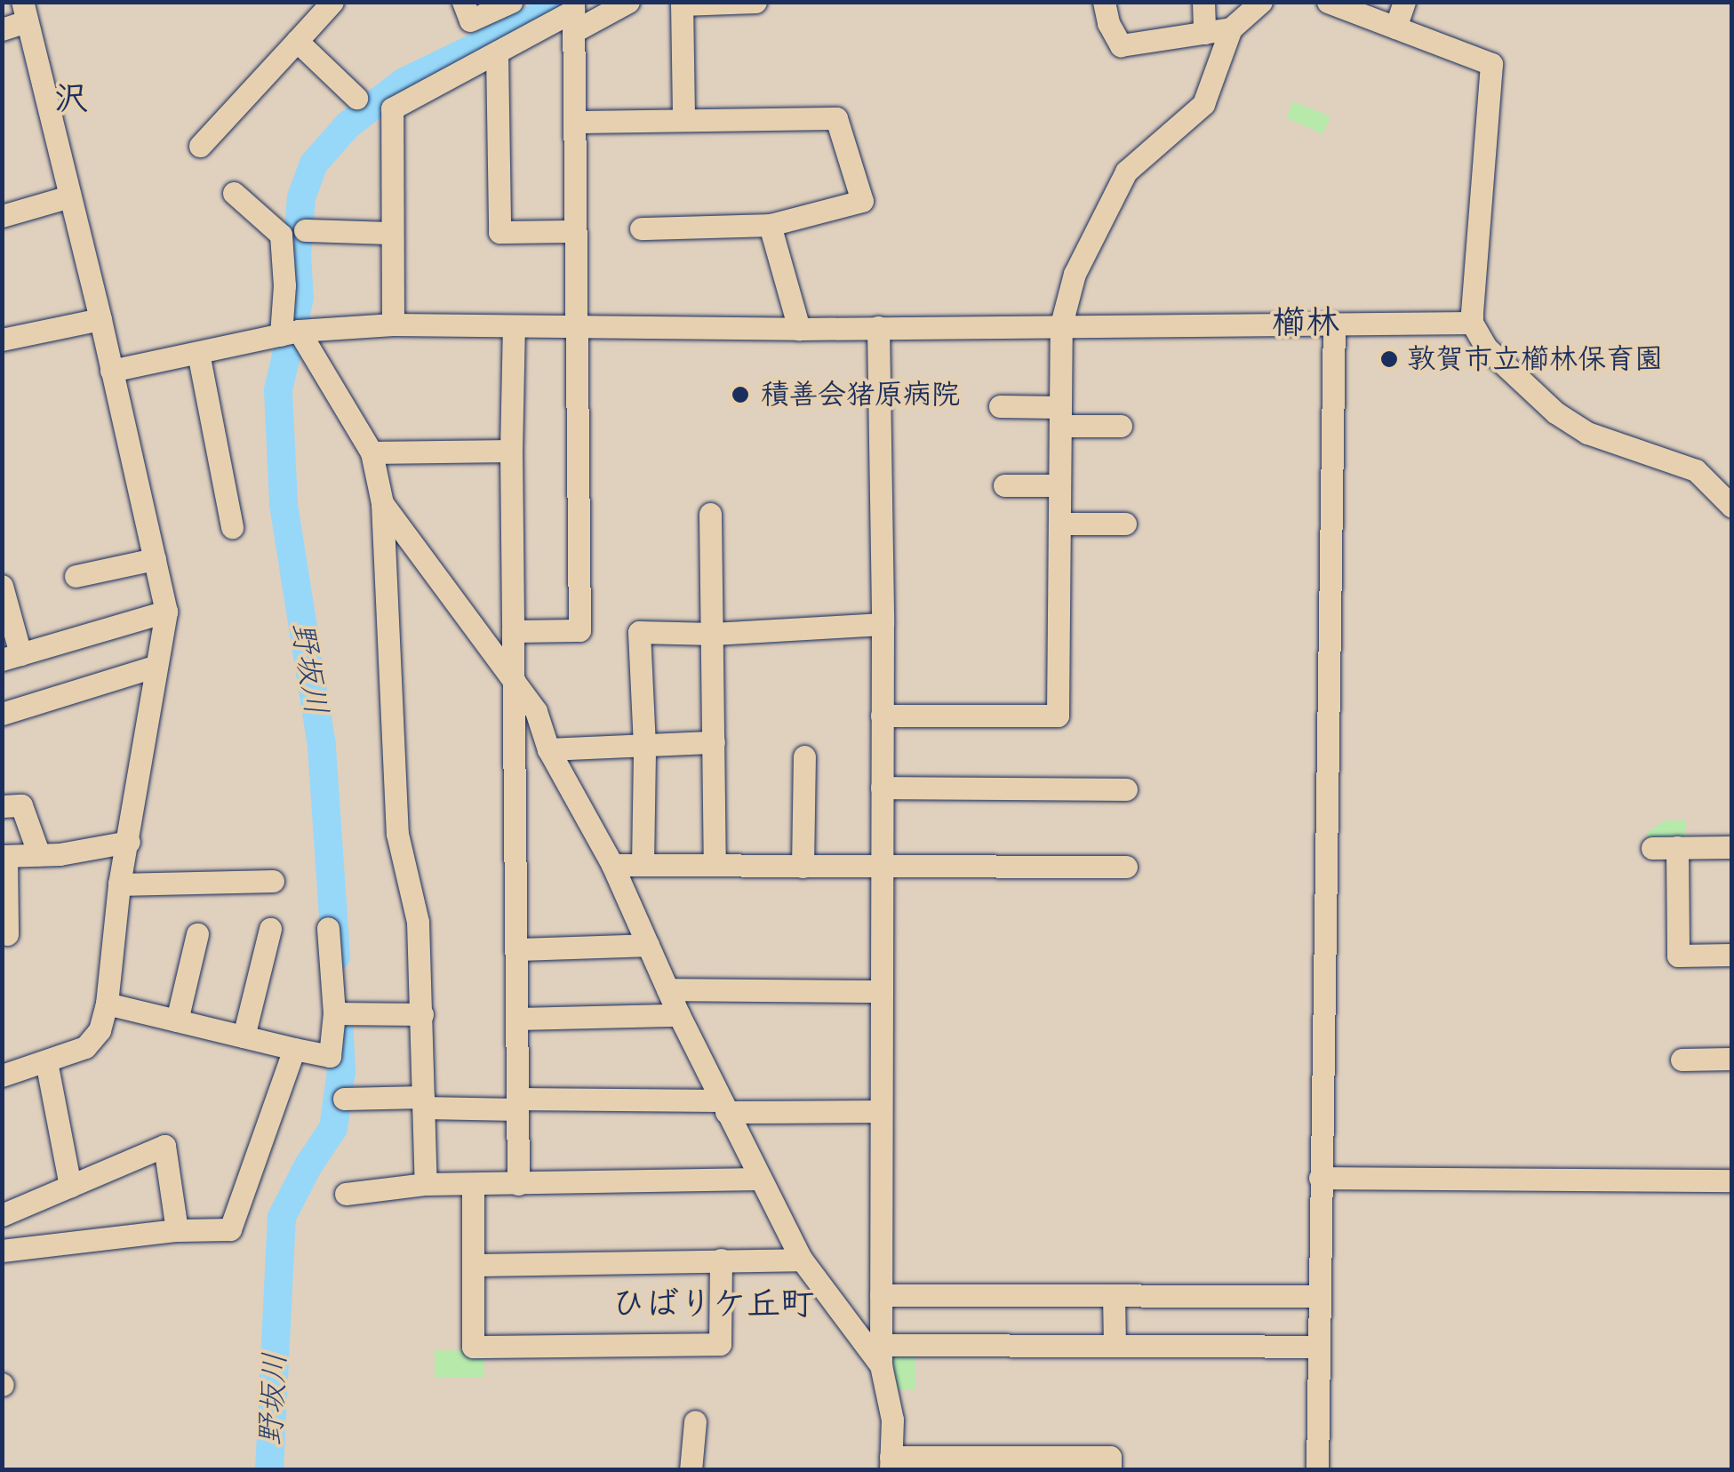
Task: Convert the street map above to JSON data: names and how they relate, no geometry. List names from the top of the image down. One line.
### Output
{"districts":["沢","櫛林","ひばりケ丘町"],"water":["野坂川"],"places":["敦賀市立櫛林保育園","積善会猪原病院"]}
